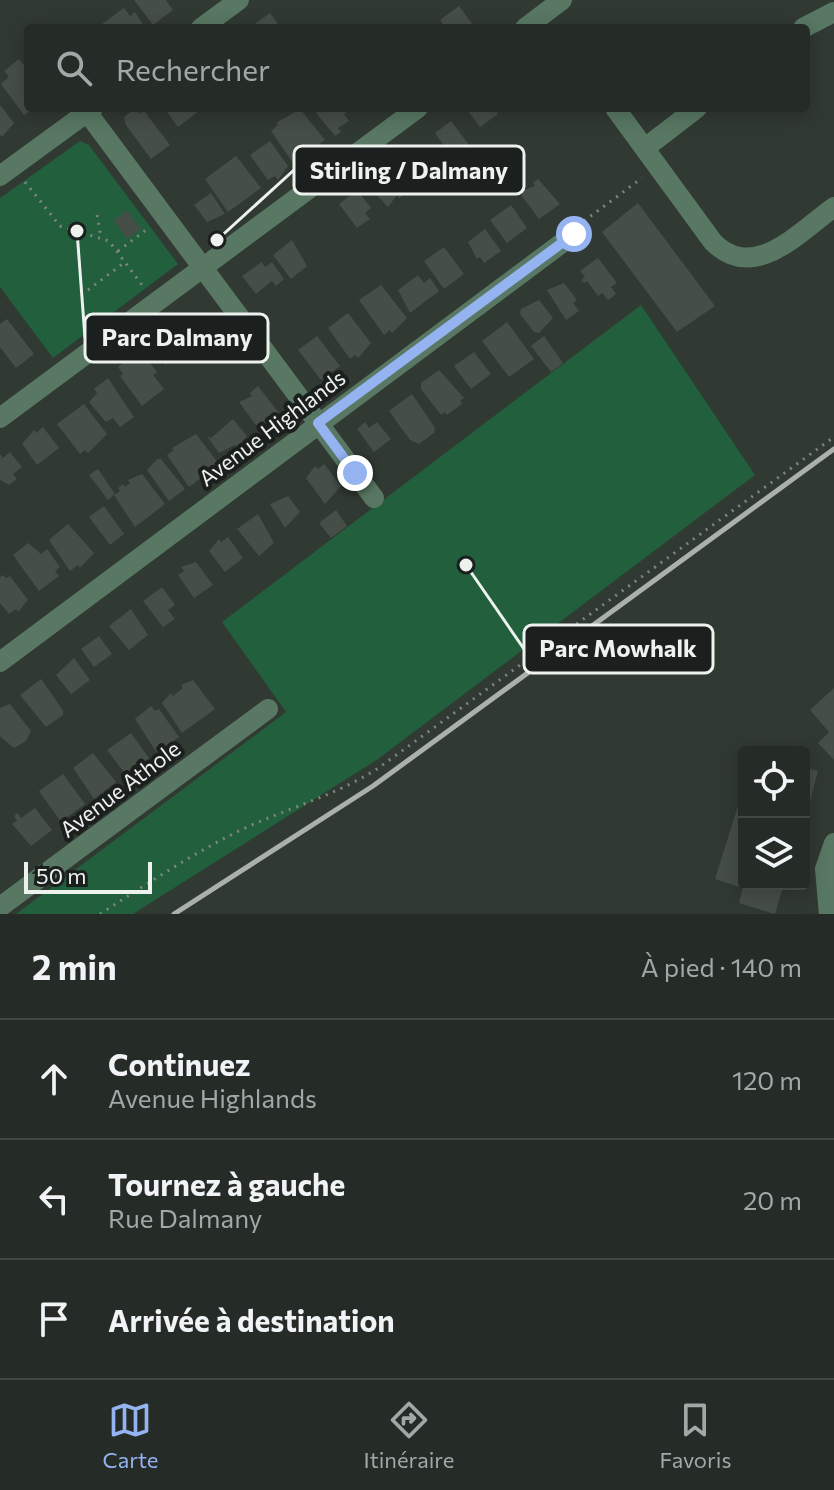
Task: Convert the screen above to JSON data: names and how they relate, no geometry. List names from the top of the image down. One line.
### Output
{"streets":{"street":["Avenue Highlands","Avenue Athole"]},"places":["Parc Dalmany","Stirling / Dalmany","Parc Mowhalk"],"scale_bar":"50 m","page":{"search":"Rechercher","scale":"50 m","heading":["2 min","À pied · 140 m"],"list":[["Continuez","Avenue Highlands","120 m"],["Tournez à gauche","Rue Dalmany","20 m"],"Arrivée à destination"],"nav":["Carte","Itinéraire","Favoris"]}}
